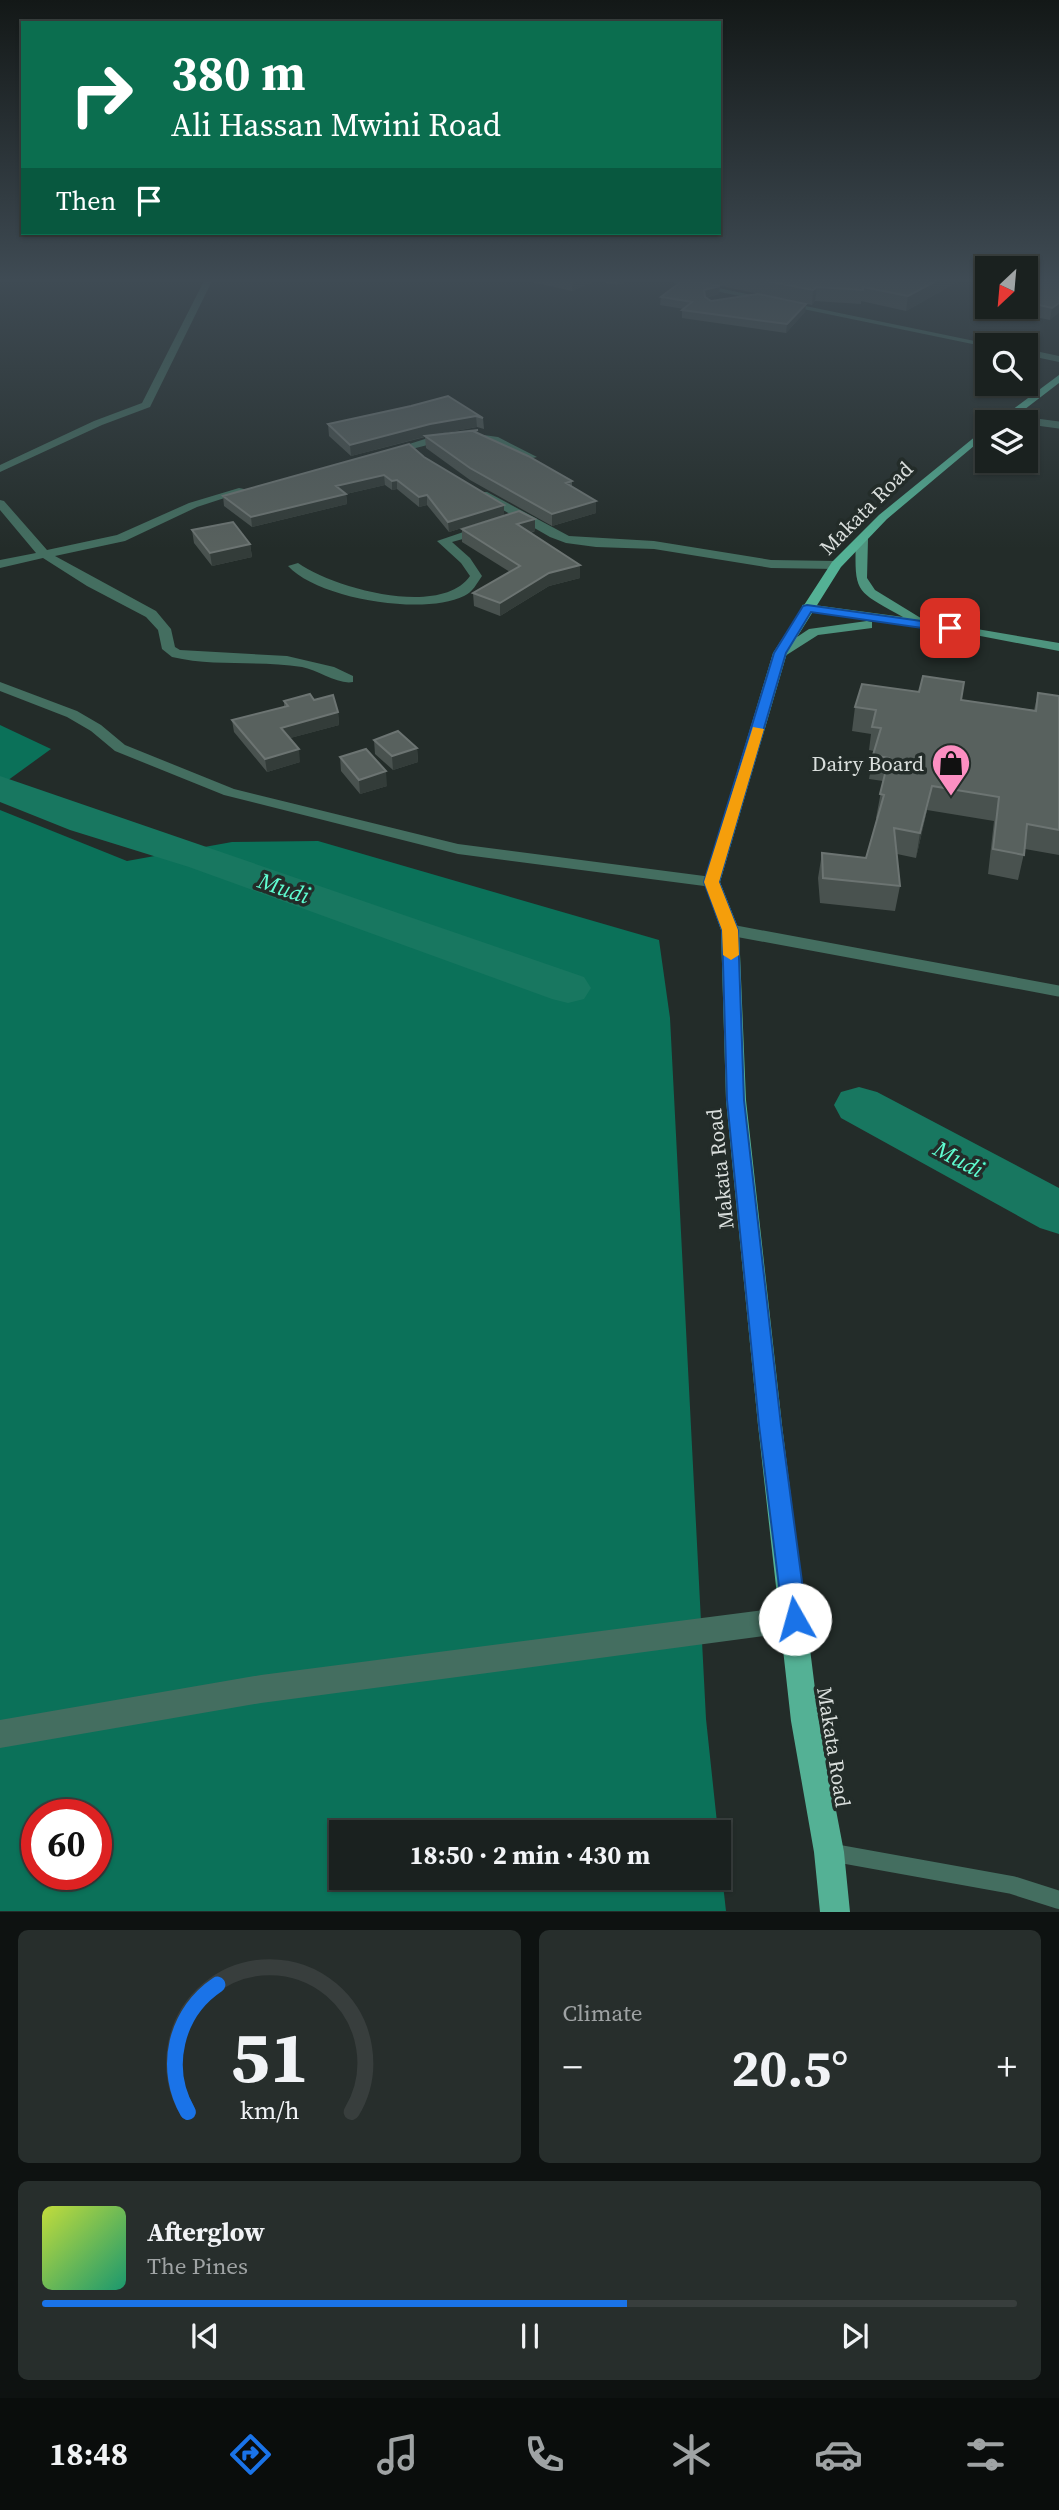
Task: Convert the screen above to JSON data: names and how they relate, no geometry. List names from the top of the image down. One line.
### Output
{"streets":{"main road":["Makata Road"]},"water":["Mudi"],"places":{"shop":["Dairy Board"]},"north":"bottom left","page":{"turn":["380 m","Ali Hassan Mwini Road"],"then":"Then","limit":"60","trip":"18:50 · 2 min · 430 m","tile":"Climate","heat":["−","20.5°","+"],"song":["Afterglow","The Pines"],"tabs":"18:48","gauge":["51","km/h"]}}
